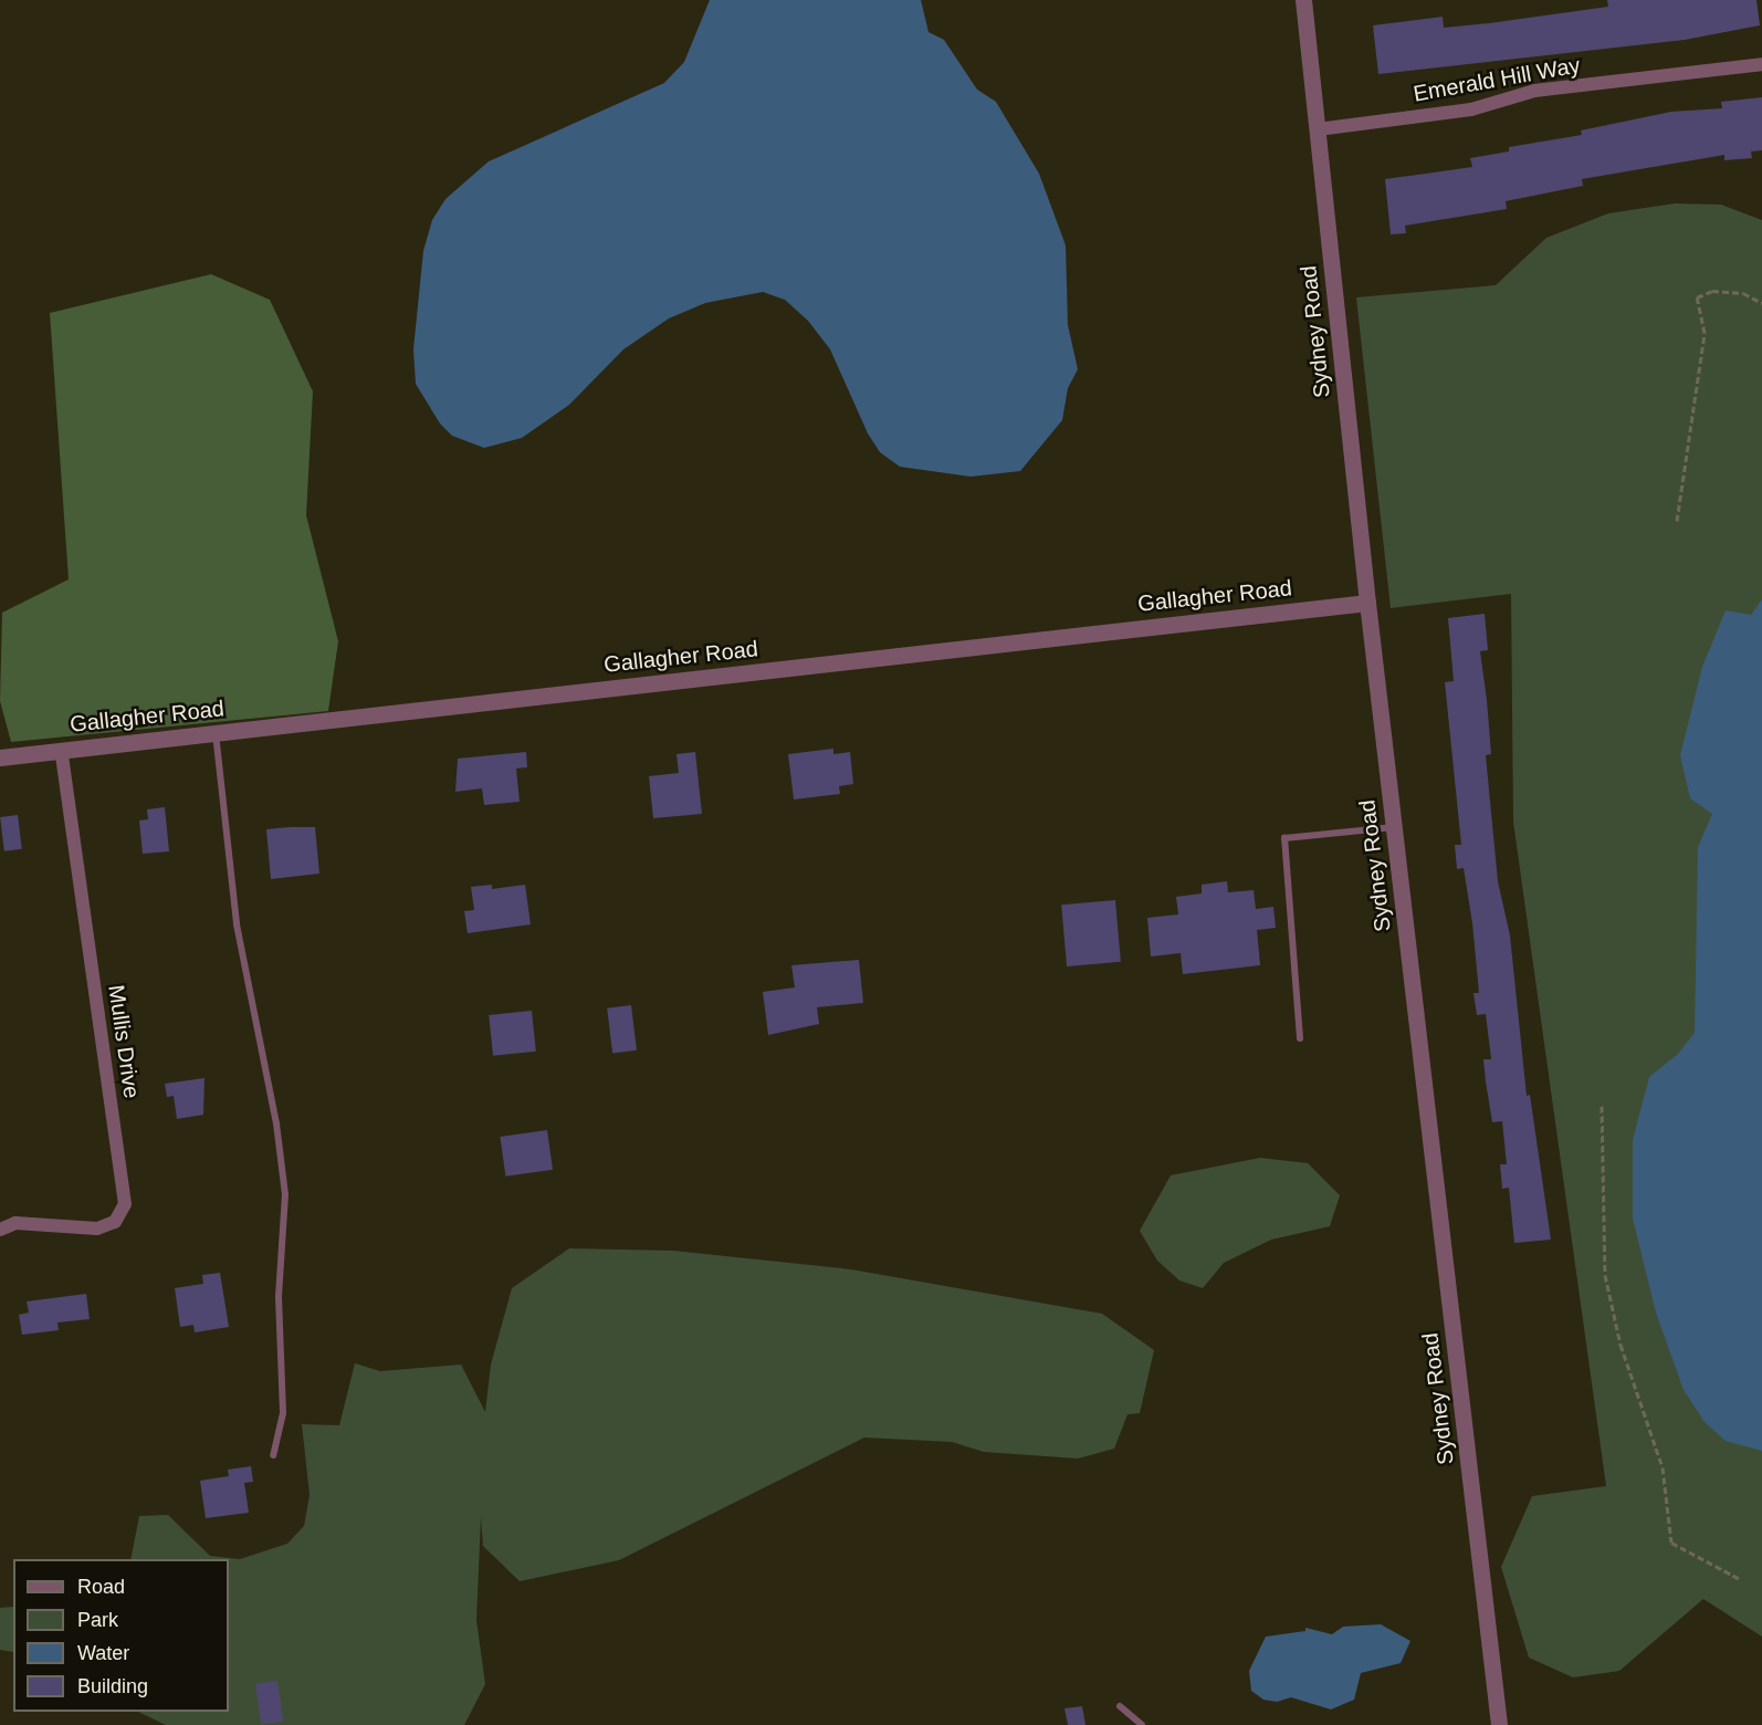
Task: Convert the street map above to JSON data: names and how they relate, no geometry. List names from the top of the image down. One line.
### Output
{"streets":{"street":["Emerald Hill Way","Sydney Road","Gallagher Road","Mullis Drive"]},"crossings":[["Emerald Hill Way","Sydney Road"],["Sydney Road","Gallagher Road"],["Gallagher Road","Mullis Drive"]],"legend":["Road","Park","Water","Building"]}
